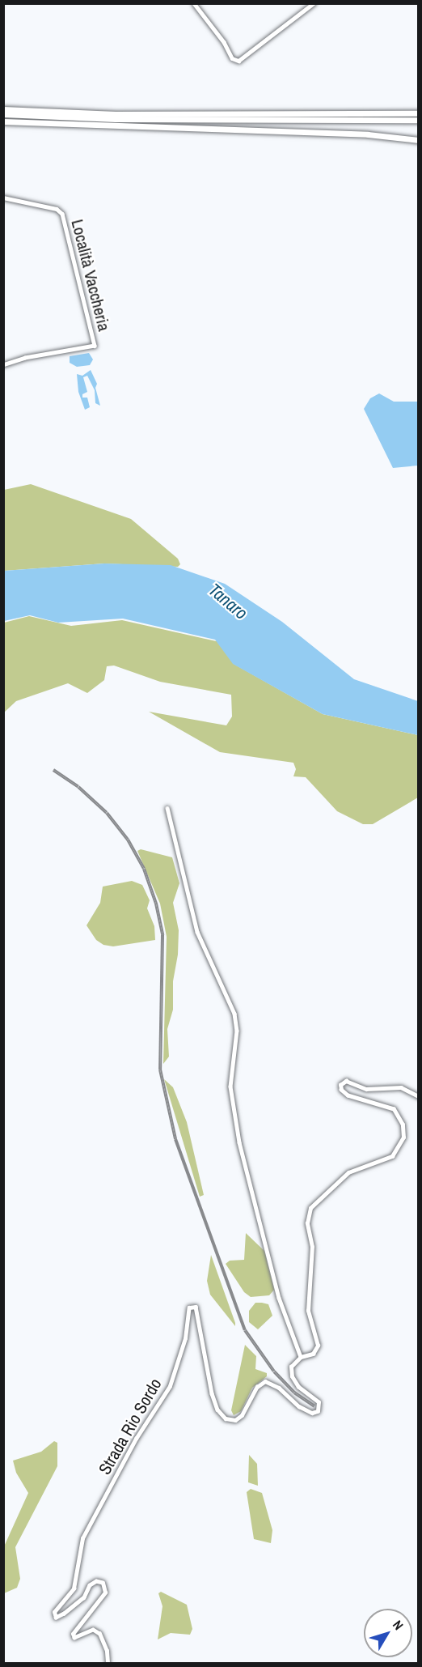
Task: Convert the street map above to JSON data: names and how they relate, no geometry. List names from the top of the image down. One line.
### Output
{"streets":{"street":["Località Vaccheria","Strada Rio Sordo"]},"water":["Tanaro"],"north":"top right"}
